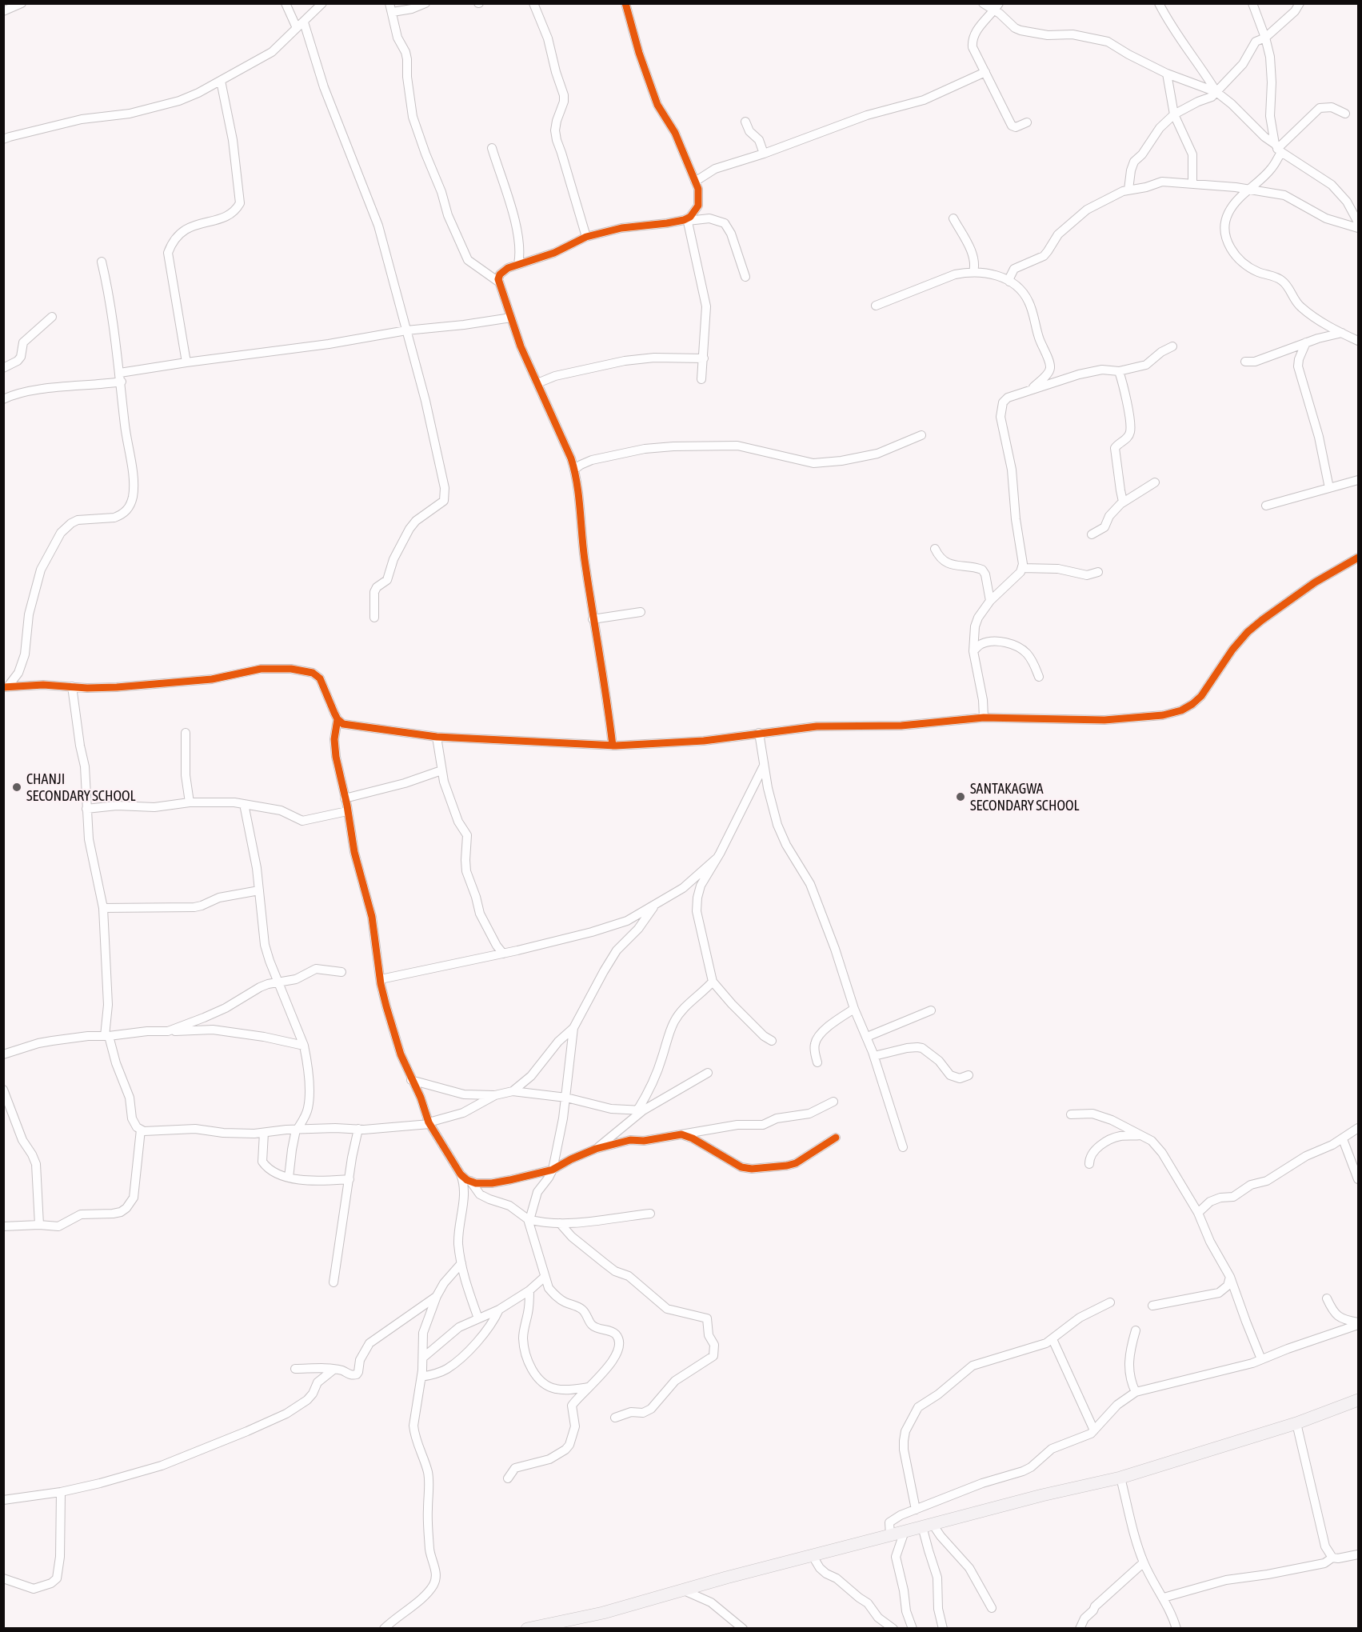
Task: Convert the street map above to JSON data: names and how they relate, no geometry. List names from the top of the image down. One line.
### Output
{"places":["CHANJI SECONDARY SCHOOL","SANTAKAGWA SECONDARY SCHOOL"]}
